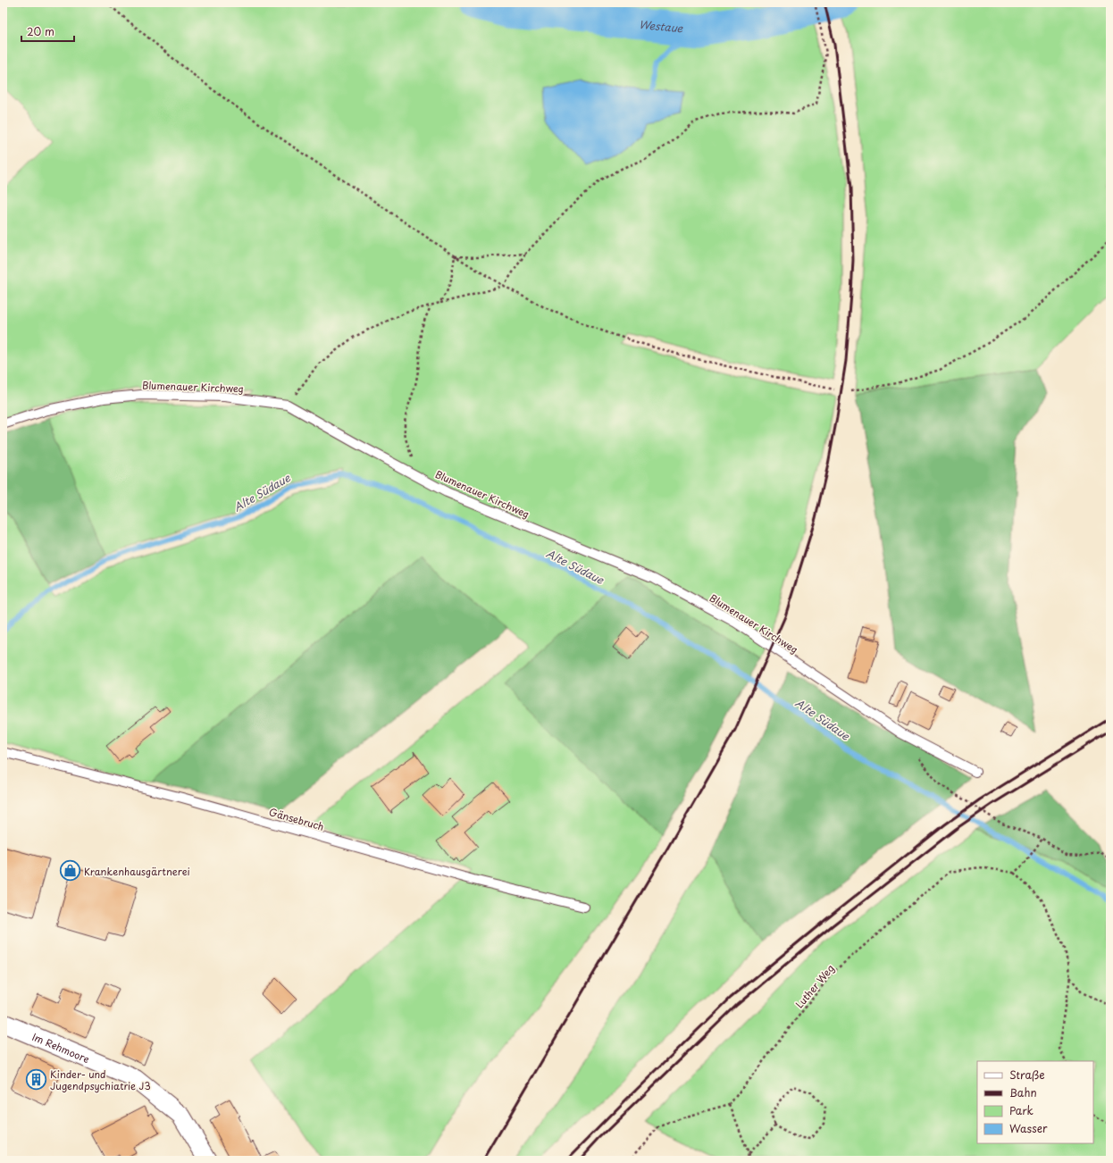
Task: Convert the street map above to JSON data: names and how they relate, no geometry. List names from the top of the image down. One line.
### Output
{"streets":{"street":["Im Rehmoore"],"lane":["Blumenauer Kirchweg","Gänsebruch"],"path":["Luther Weg"]},"water":["Westaue","Alte Südaue"],"places":{"shop":["Krankenhausgärtnerei"],"building":["Kinder- und Jugendpsychiatrie J3"]},"legend":["Straße","Bahn","Park","Wasser"],"scale_bar":"20 m"}
